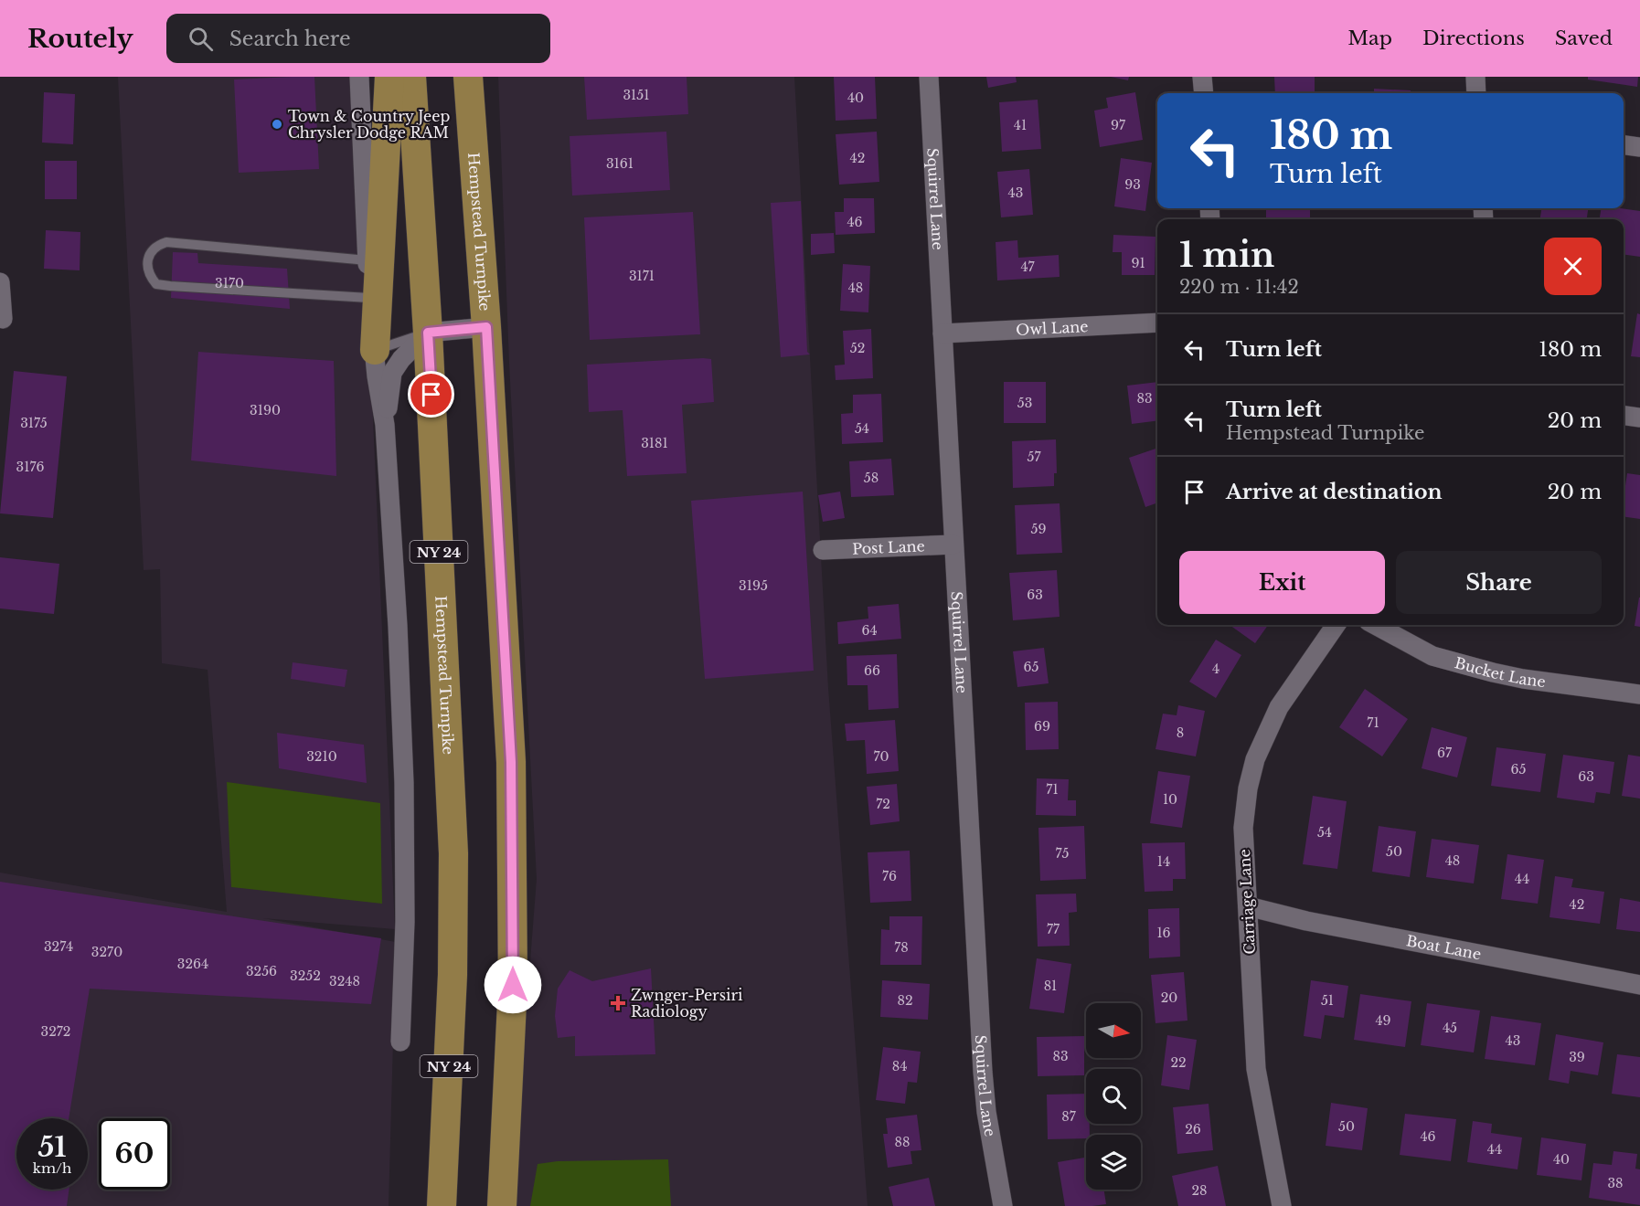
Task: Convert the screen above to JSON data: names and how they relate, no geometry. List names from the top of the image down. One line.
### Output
{"streets":{"main road":["Hempstead Turnpike","NY 24"],"street":["Squirrel Lane","Owl Lane","Post Lane","Bucket Lane","Carriage Lane","Boat Lane"]},"crossings":[["Squirrel Lane","Owl Lane"],["Squirrel Lane","Post Lane"],["Carriage Lane","Boat Lane"]],"places":{"other":["Town & Country Jeep Chrysler Dodge RAM"],"health":["Zwnger-Persiri Radiology"]},"house_numbers":["3151","40","41","97","42","3161","93","43","46","91","47","3171","3170","48","52","83","53","3190","3175","54","3181","57","3176","58","59","3195","63","64","65","4","66","71","69","8","67","3210","70","65","63","71","10","72","54","50","75","48","14","76","44","42","77","16","3274","78","3270","3264","3256","3252","3248","81","20","82","51","49","45","3272","43","83","39","22","84","87","50","26","46","88","44","40","38","28"],"north":"right","page":{"header":"Routely","search":"Search here","nav":["Map","Directions","Saved"],"turn":["180 m","Turn left"],"heading":["1 min","220 m · 11:42"],"list":[{"name":"Turn left","value":"180 m"},{"name":"Turn left","note":"Hempstead Turnpike","value":"20 m"},{"name":"Arrive at destination","value":"20 m"}],"buttons":["Exit","Share"],"speed":"51 km/h","limit":"60"}}
